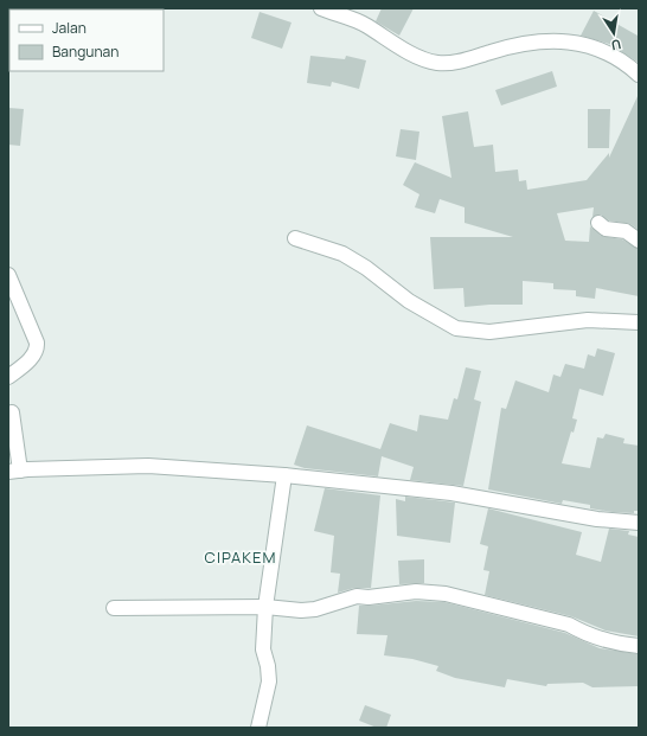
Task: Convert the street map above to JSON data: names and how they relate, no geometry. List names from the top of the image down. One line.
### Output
{"districts":["CIPAKEM"],"legend":["Jalan","Bangunan"],"north":"bottom"}
